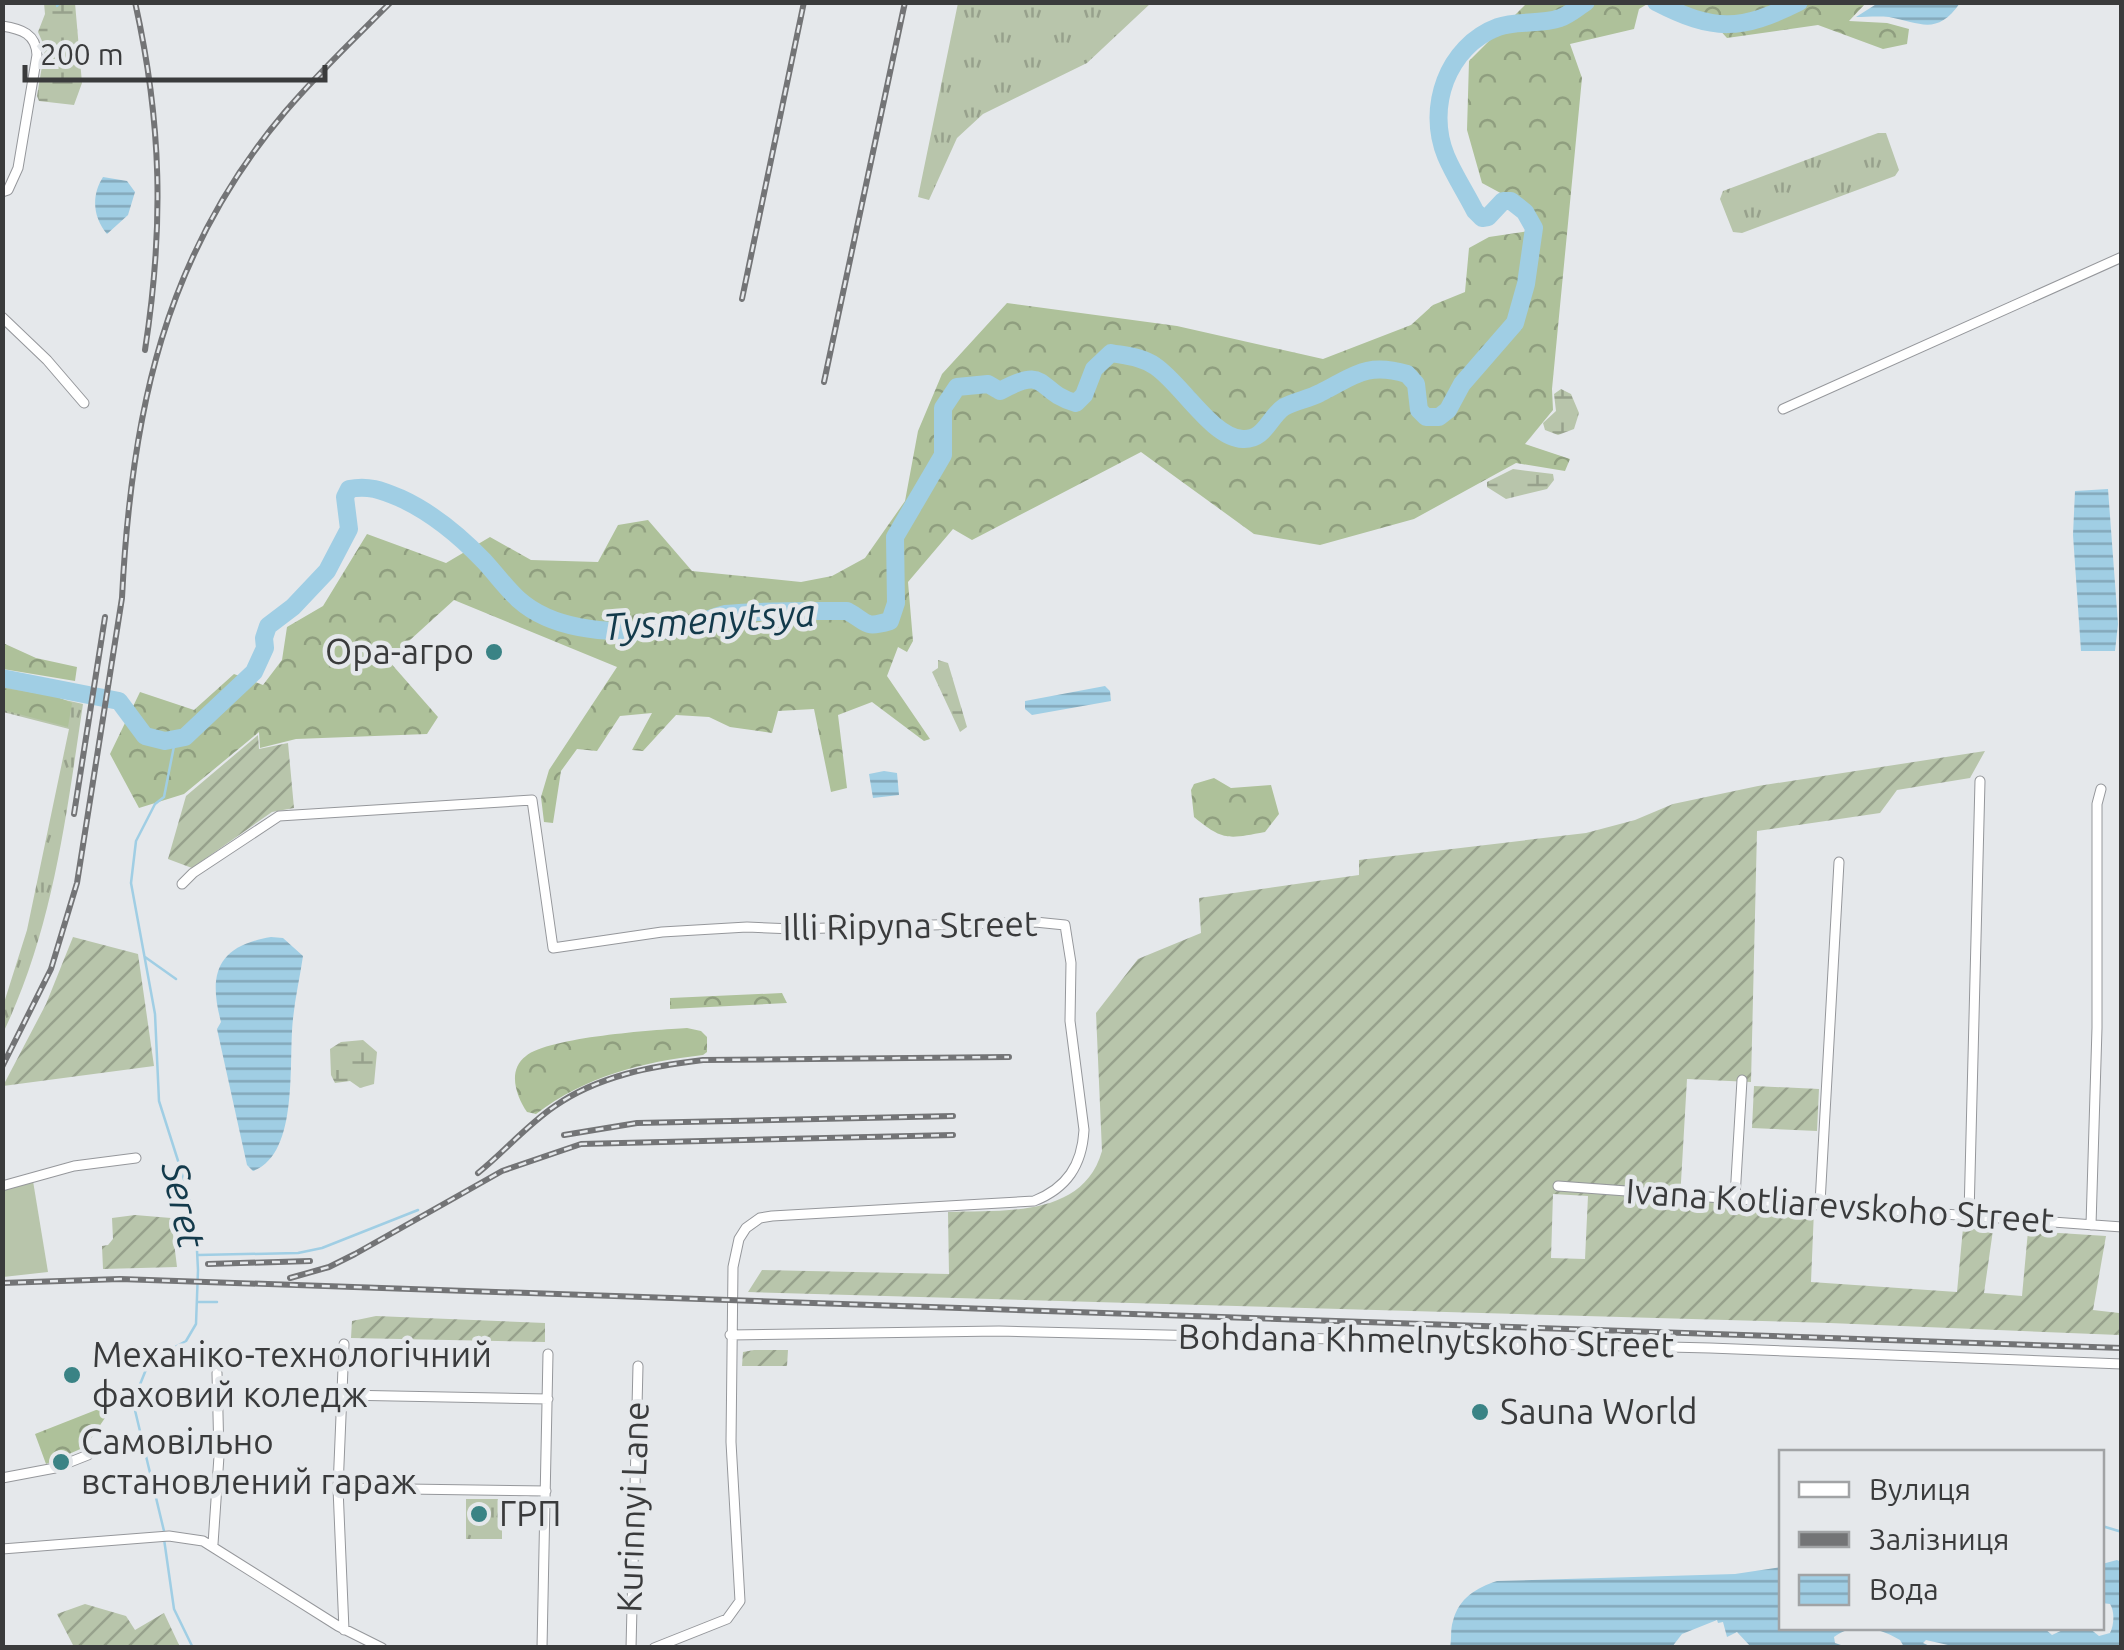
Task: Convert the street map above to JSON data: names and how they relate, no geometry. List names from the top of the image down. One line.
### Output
{"streets":{"street":["Illi Ripyna Street","Ivana Kotliarevskoho Street","Bohdana Khmelnytskoho Street","Kurinnyi Lane"]},"crossings":[["Illi Ripyna Street","Bohdana Khmelnytskoho Street"]],"water":["Tysmenytsya","Seret"],"places":["Ора-агро","Механіко-технологічний фаховий коледж","Sauna World","Самовільно встановлений гараж","ГРП"],"legend":["Вулиця","Залізниця","Вода"],"scale_bar":"200 m"}
